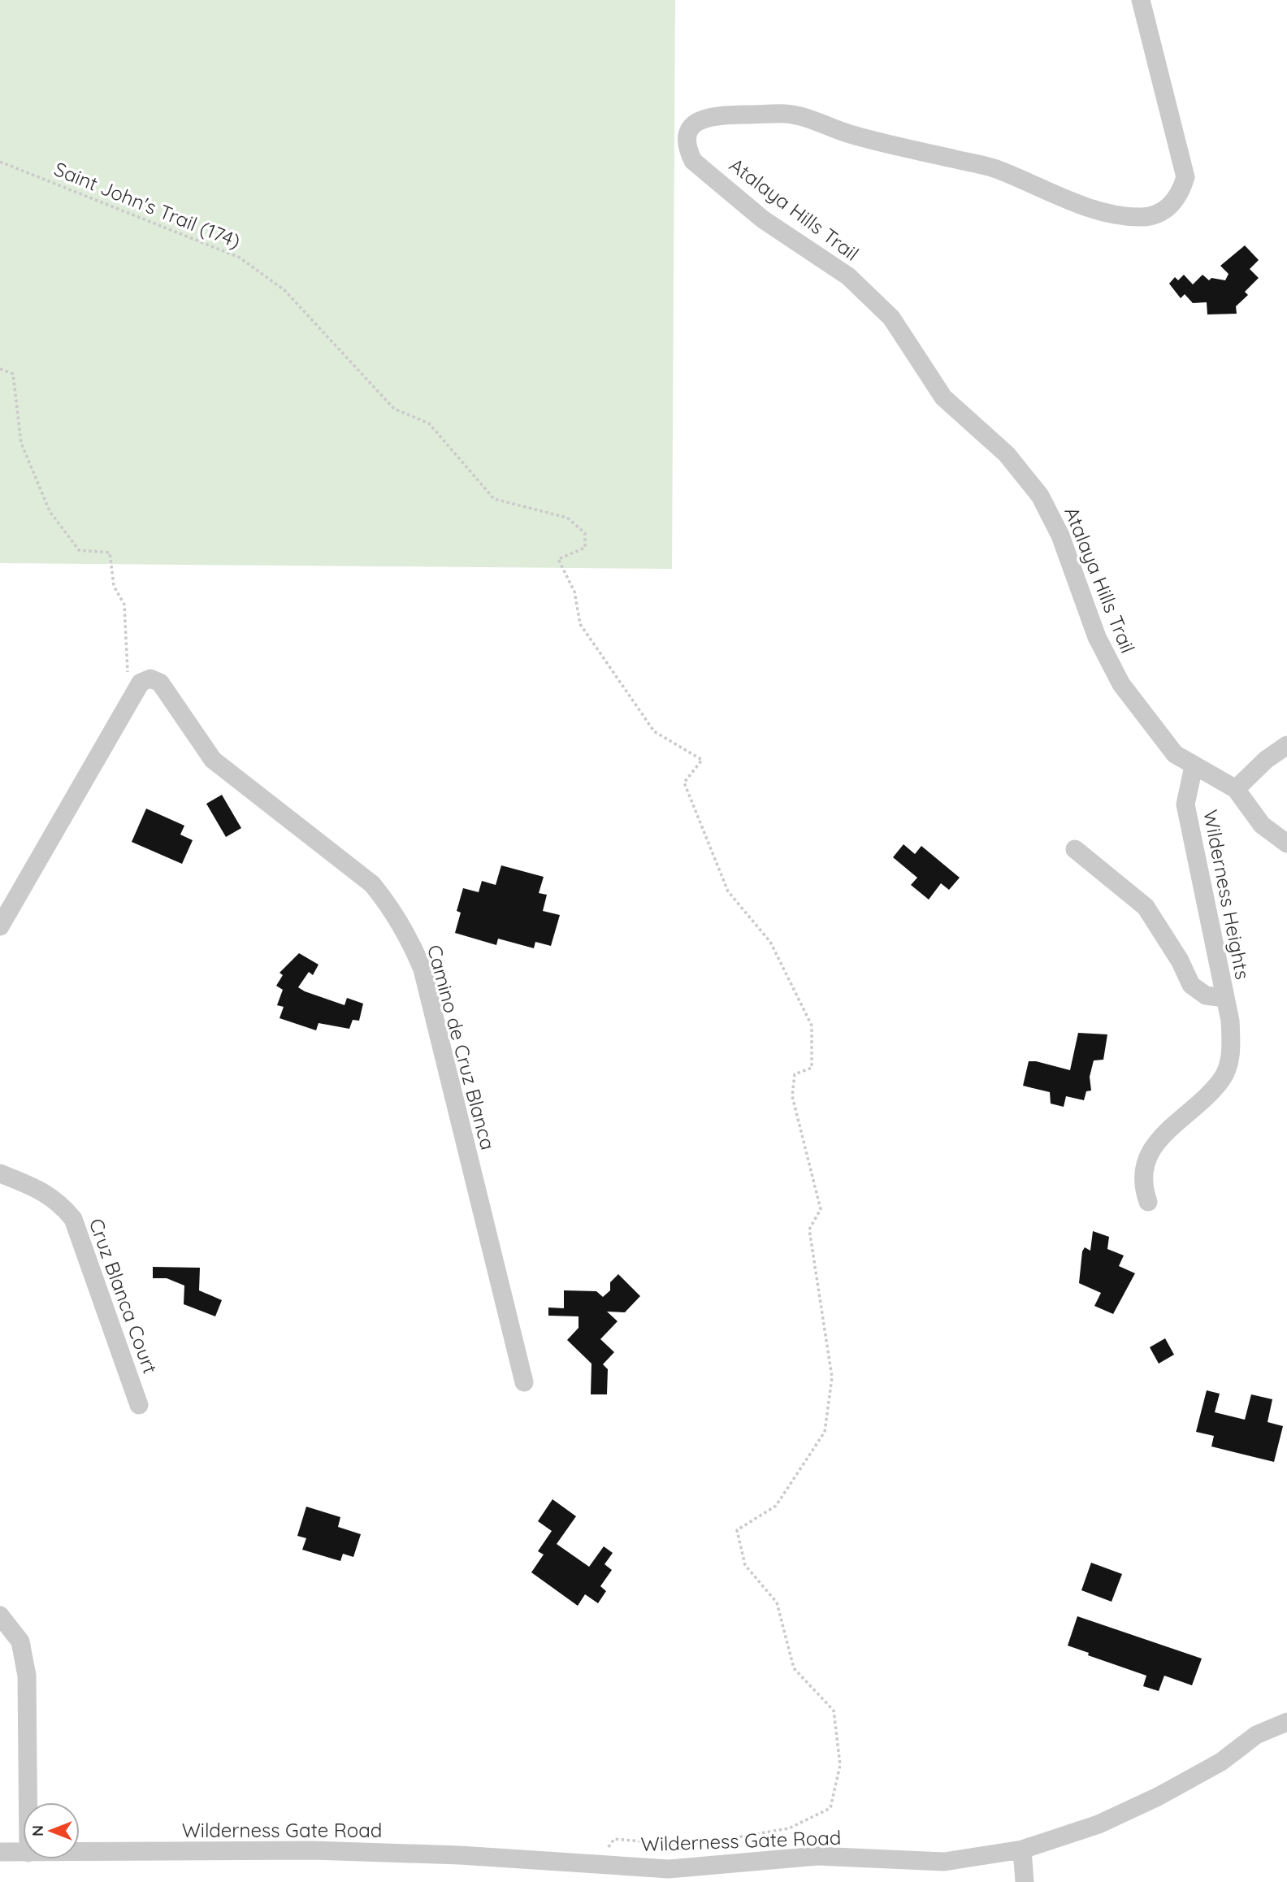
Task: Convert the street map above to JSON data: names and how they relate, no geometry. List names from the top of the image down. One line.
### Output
{"streets":{"street":["Atalaya Hills Trail","Wilderness Heights","Camino de Cruz Blanca","Cruz Blanca Court","Wilderness Gate Road"],"path":["Saint John's Trail (174)"]},"crossings":[["Saint John's Trail (174)","Wilderness Gate Road"],["Atalaya Hills Trail","Wilderness Heights"]],"north":"left"}
